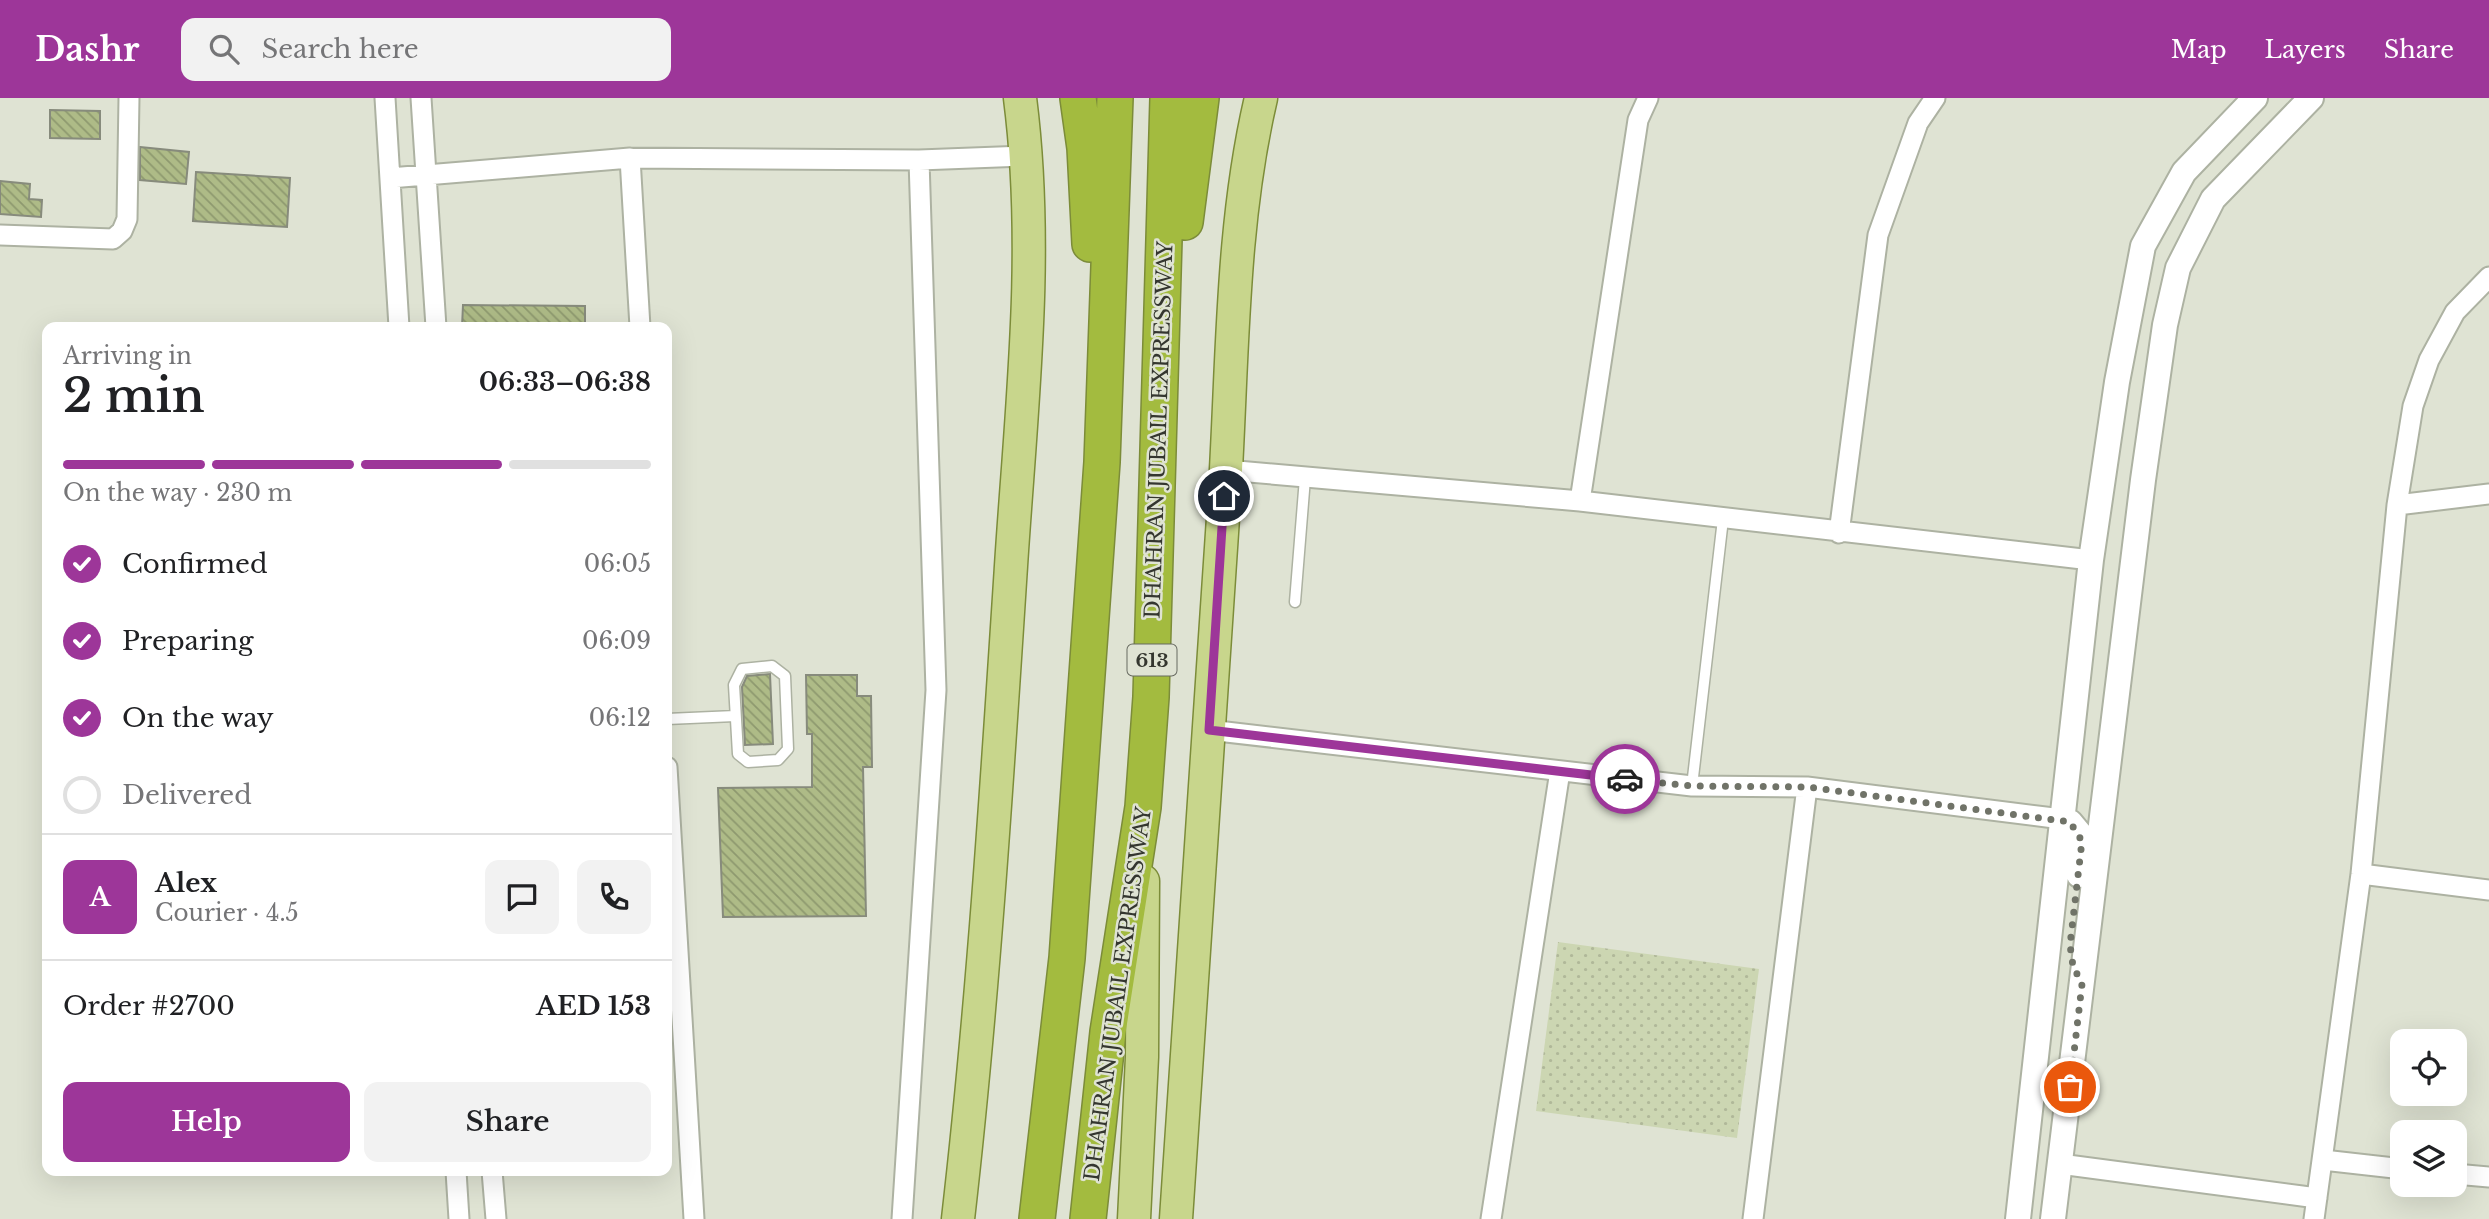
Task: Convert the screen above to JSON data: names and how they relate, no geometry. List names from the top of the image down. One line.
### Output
{"streets":{"highway":["DHAHRAN JUBAIL EXPRESSWAY","613"]},"page":{"header":"Dashr","search":"Search here","nav":["Map","Layers","Share"],"heading":["2 min","Arriving in","06:33–06:38"],"panel":["Alex","Courier · 4.5","Order #2700","AED 153"],"bar":"On the way · 230 m","list":[["Confirmed","06:05"],["Preparing","06:09"],["On the way","06:12"],"Delivered"],"round":"A","buttons":["Help","Share"]}}
